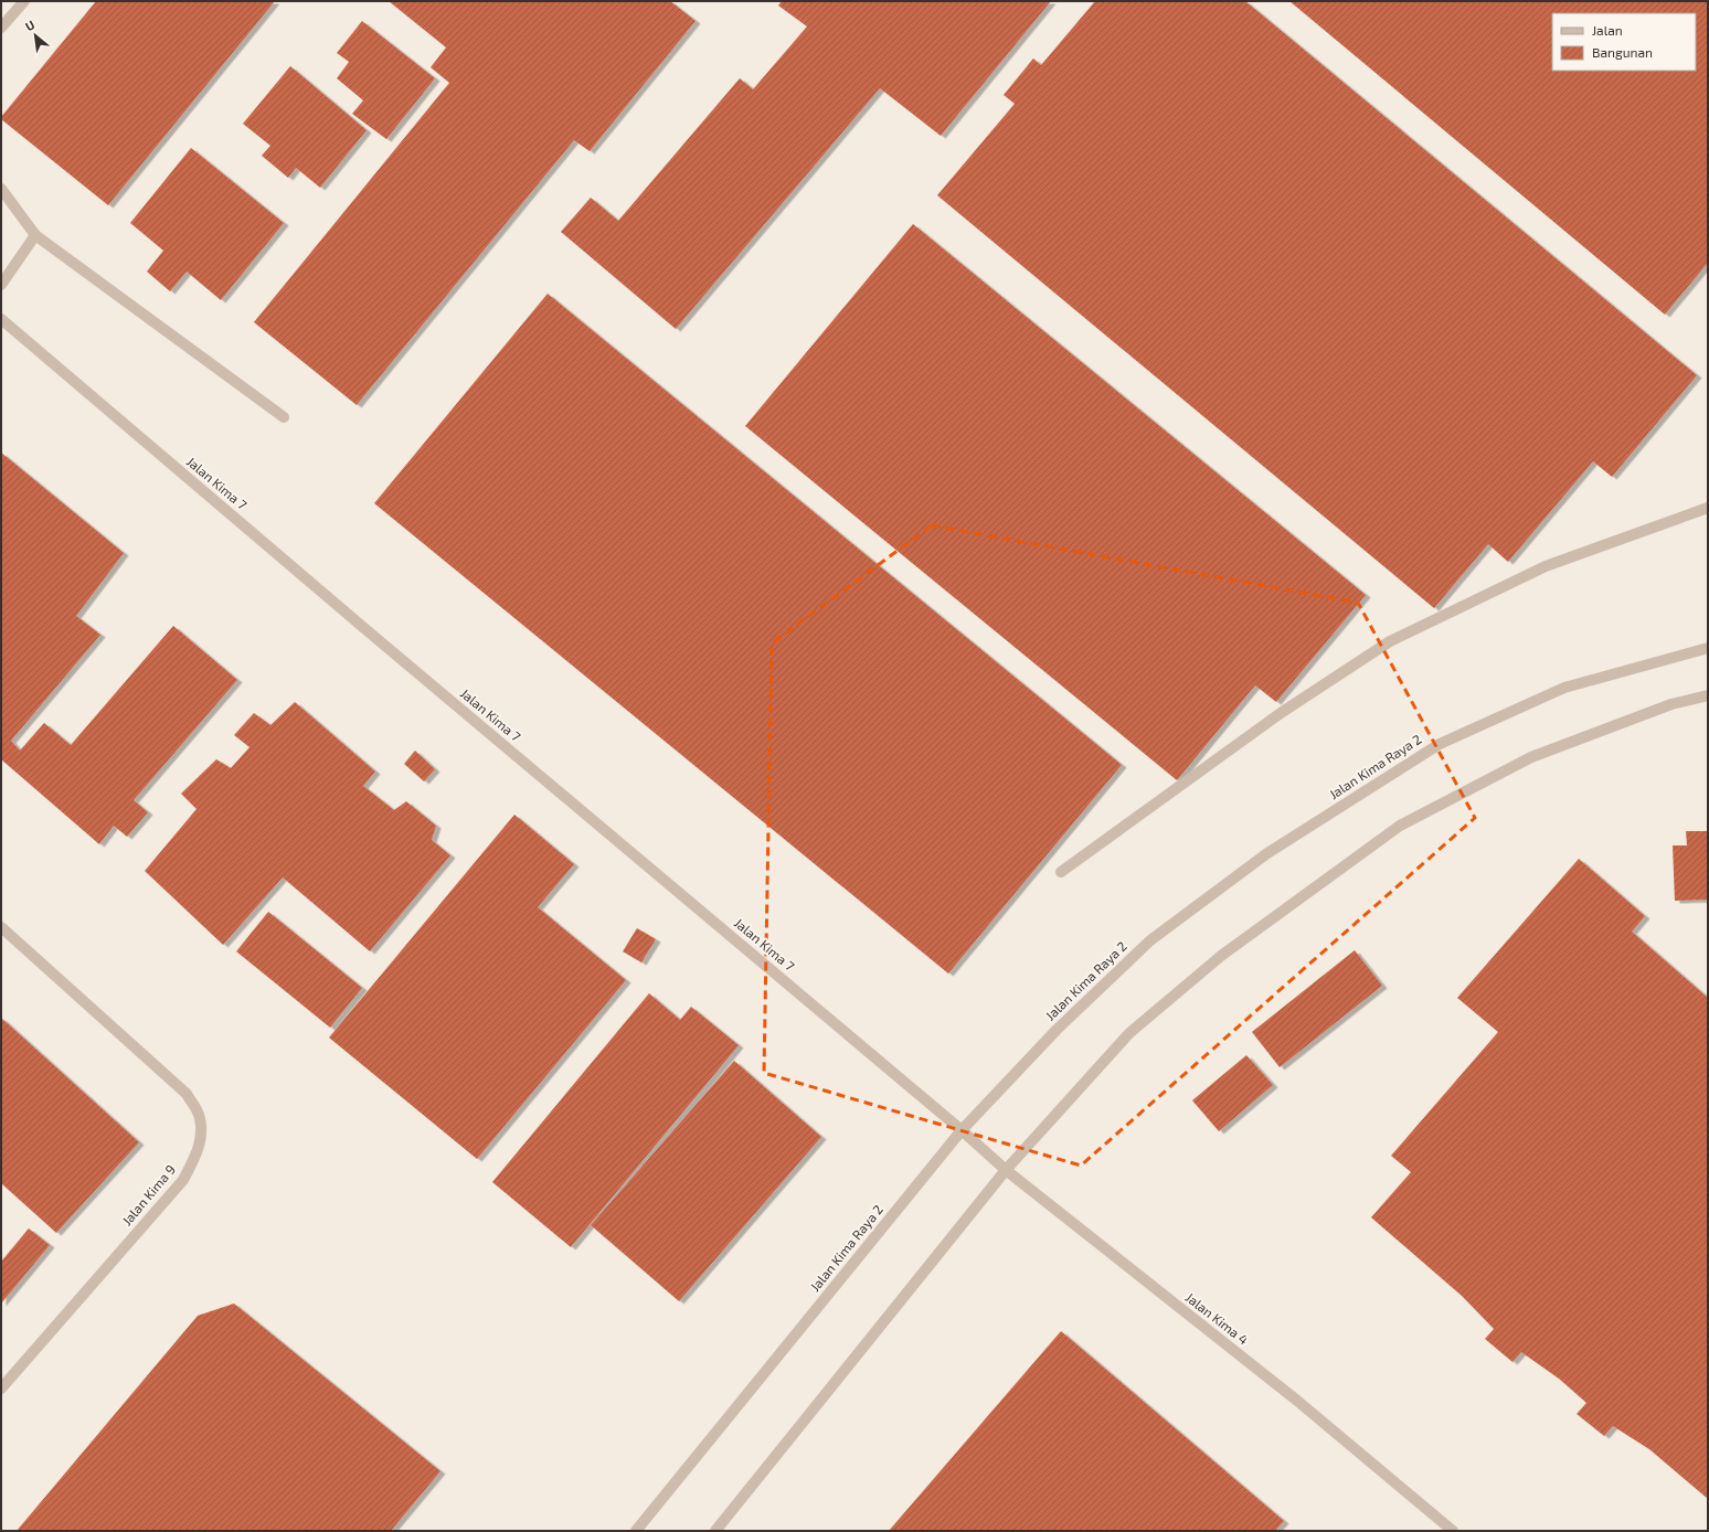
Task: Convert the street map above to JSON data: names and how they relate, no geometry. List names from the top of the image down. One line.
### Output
{"streets":{"street":["Jalan Kima 7","Jalan Kima Raya 2","Jalan Kima 9","Jalan Kima 4"]},"crossings":[["Jalan Kima 7","Jalan Kima Raya 2"],["Jalan Kima 7","Jalan Kima 4"],["Jalan Kima Raya 2","Jalan Kima 4"]],"legend":["Jalan","Bangunan"],"north":"top left"}
